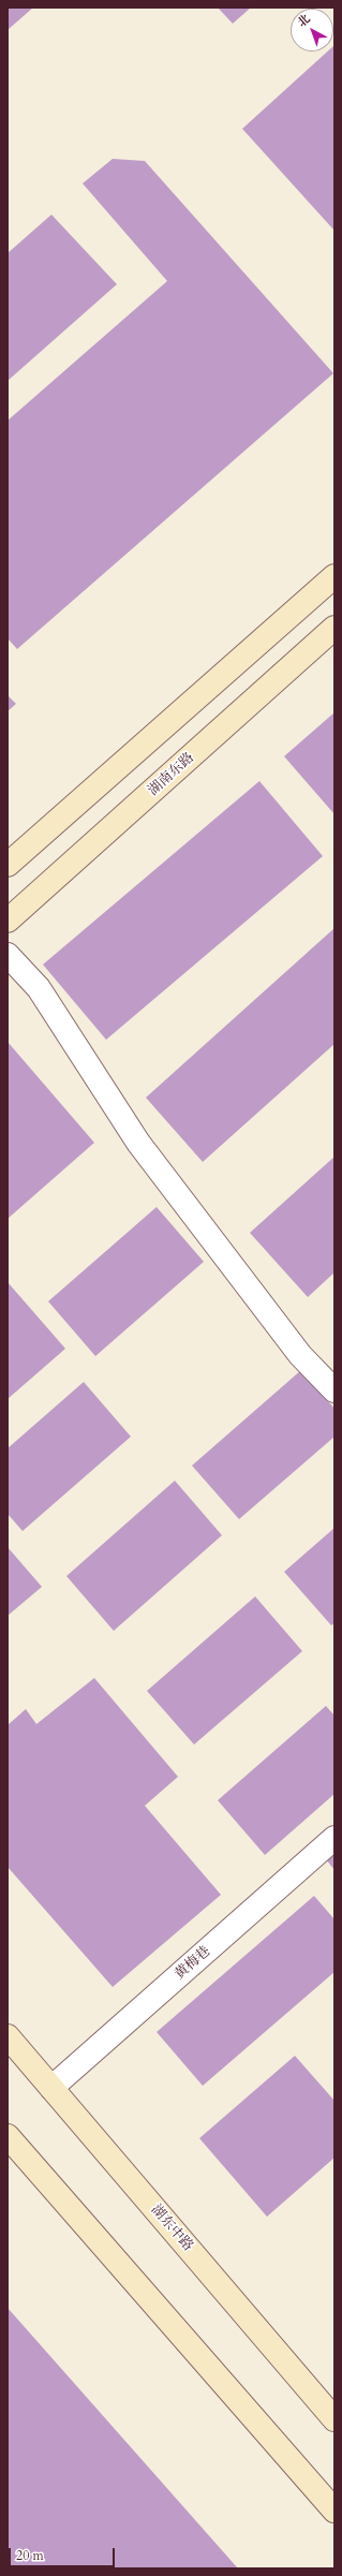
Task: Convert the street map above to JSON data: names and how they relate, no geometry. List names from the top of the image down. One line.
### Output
{"streets":{"main road":["湖南东路","湖东中路"],"street":["黄梅巷"]},"crossings":[["黄梅巷","湖东中路"]],"scale_bar":"20 m","north":"top left"}
